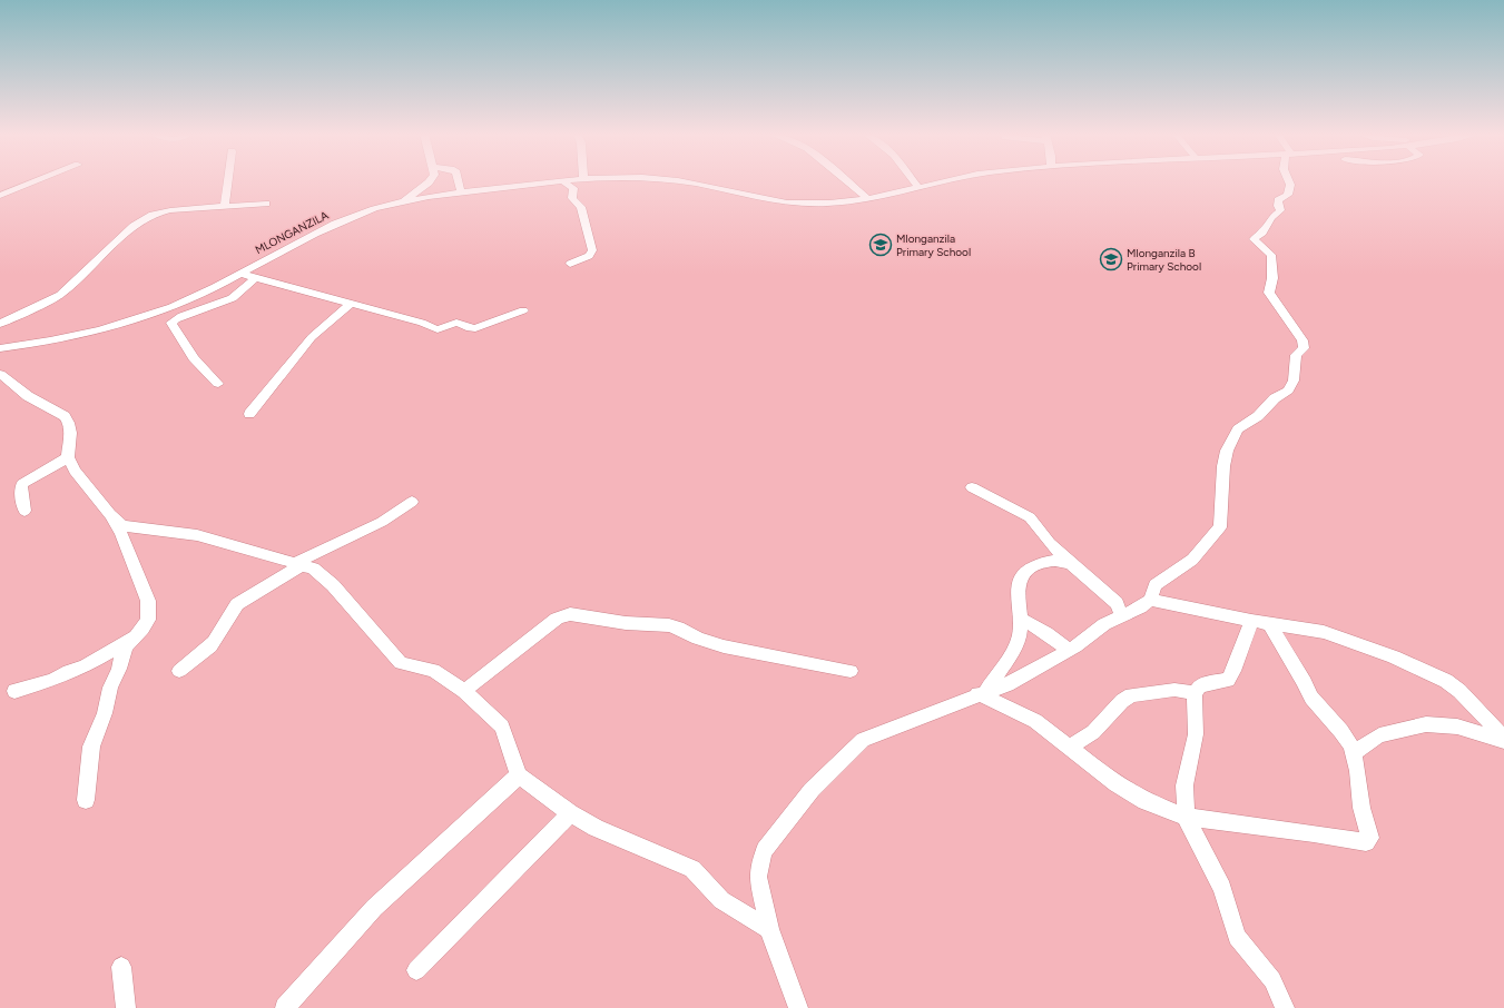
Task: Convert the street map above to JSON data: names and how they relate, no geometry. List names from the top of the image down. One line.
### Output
{"streets":{"street":["MLONGANZILA"]},"places":{"school or university":["Mlonganzila Primary School","Mlonganzila B Primary School"]}}
